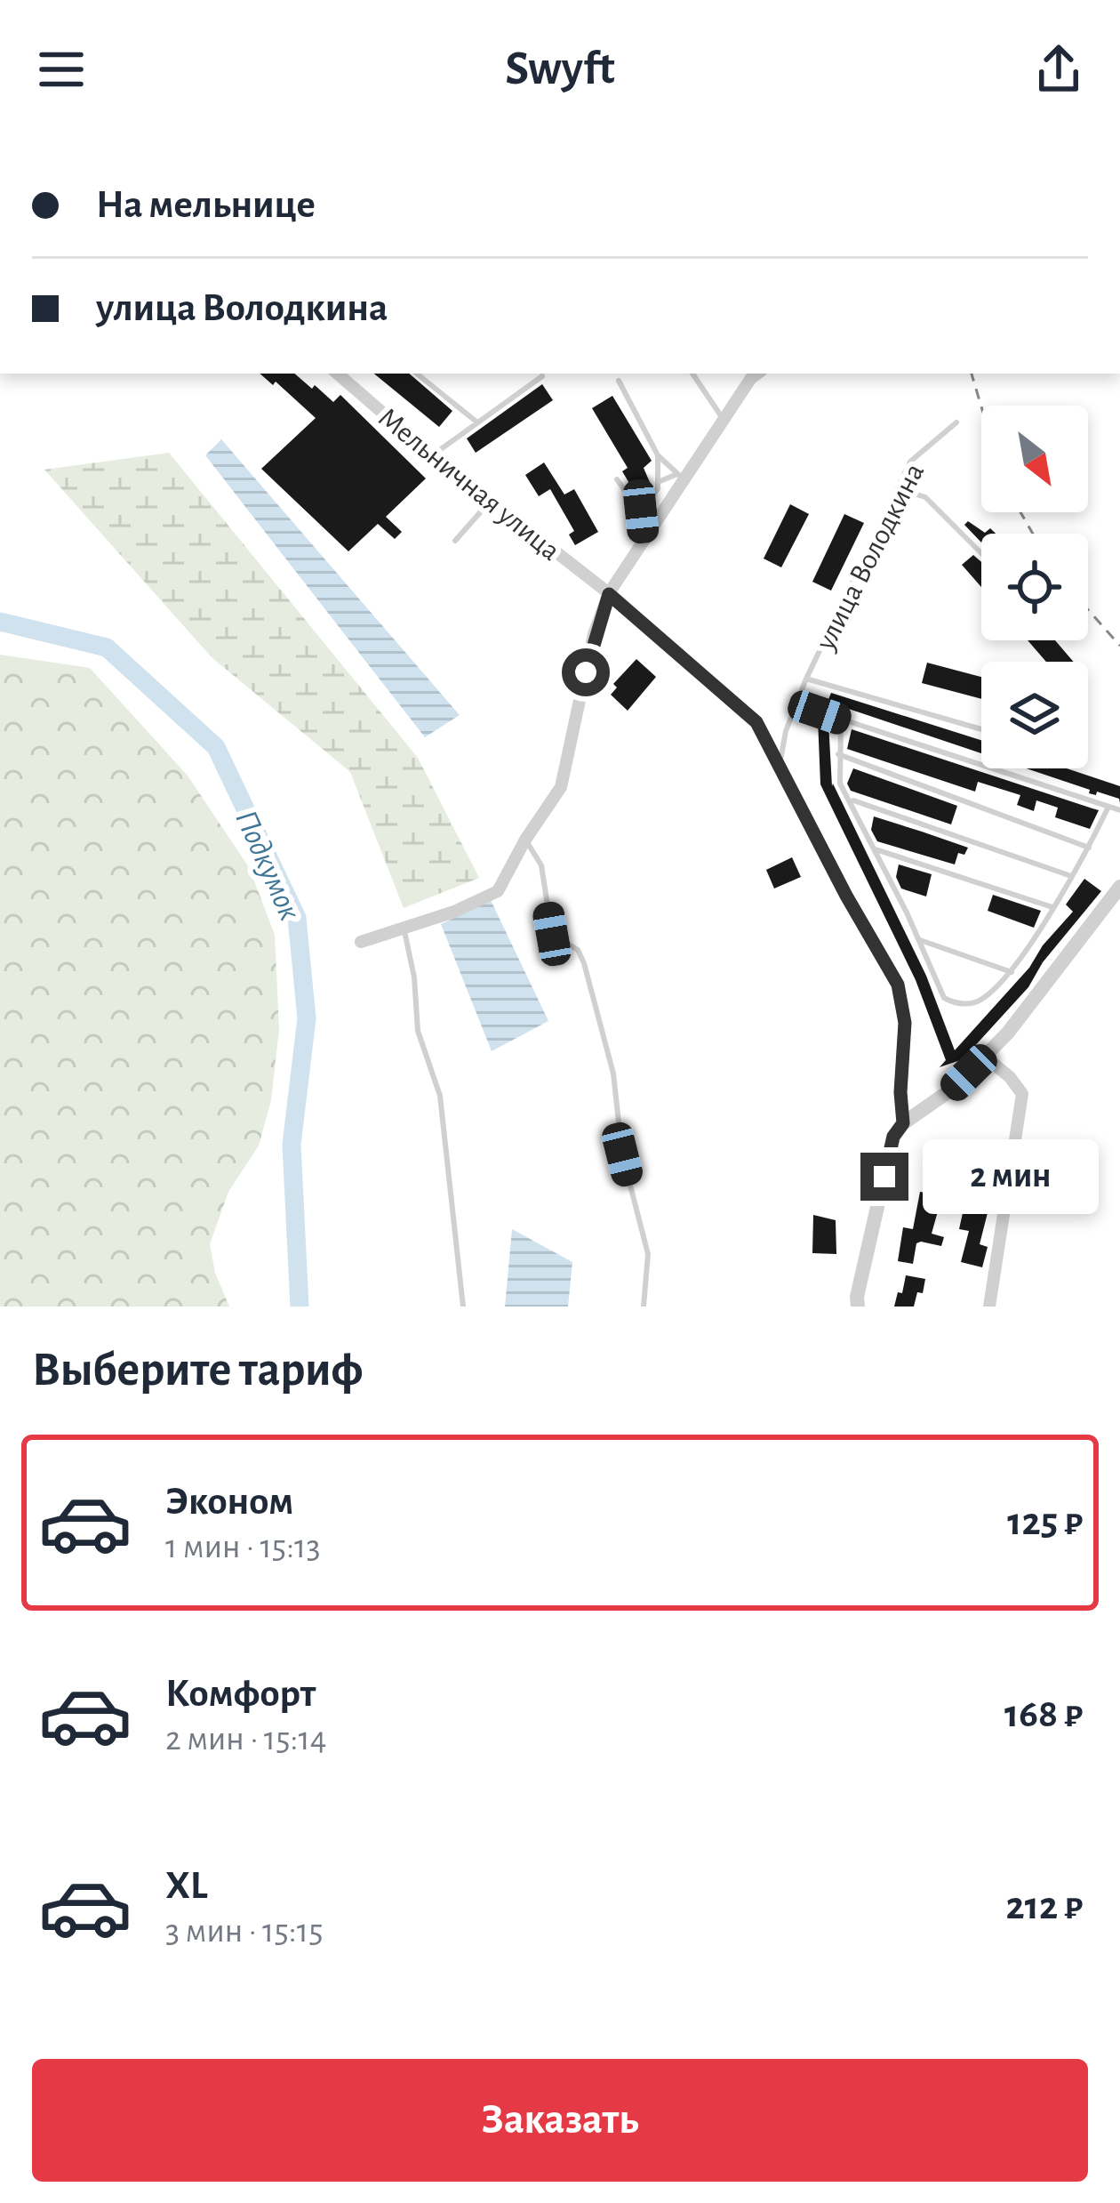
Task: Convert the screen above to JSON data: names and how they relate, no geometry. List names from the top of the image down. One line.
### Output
{"streets":{"street":["Мельничная улица"],"lane":["улица Володкина"]},"crossings":[["Мельничная улица","улица Володкина"]],"water":["Подкумок"],"north":"bottom right","page":{"header":"Swyft","banner":["На мельнице","улица Володкина"],"bubble":"2 мин","heading":"Выберите тариф","list":[{"name":"Эконом","note":"1 мин · 15:13","value":"125 ₽"},{"name":"Комфорт","note":"2 мин · 15:14","value":"168 ₽"},{"name":"XL","note":"3 мин · 15:15","value":"212 ₽"}],"buttons":"Заказать"}}
